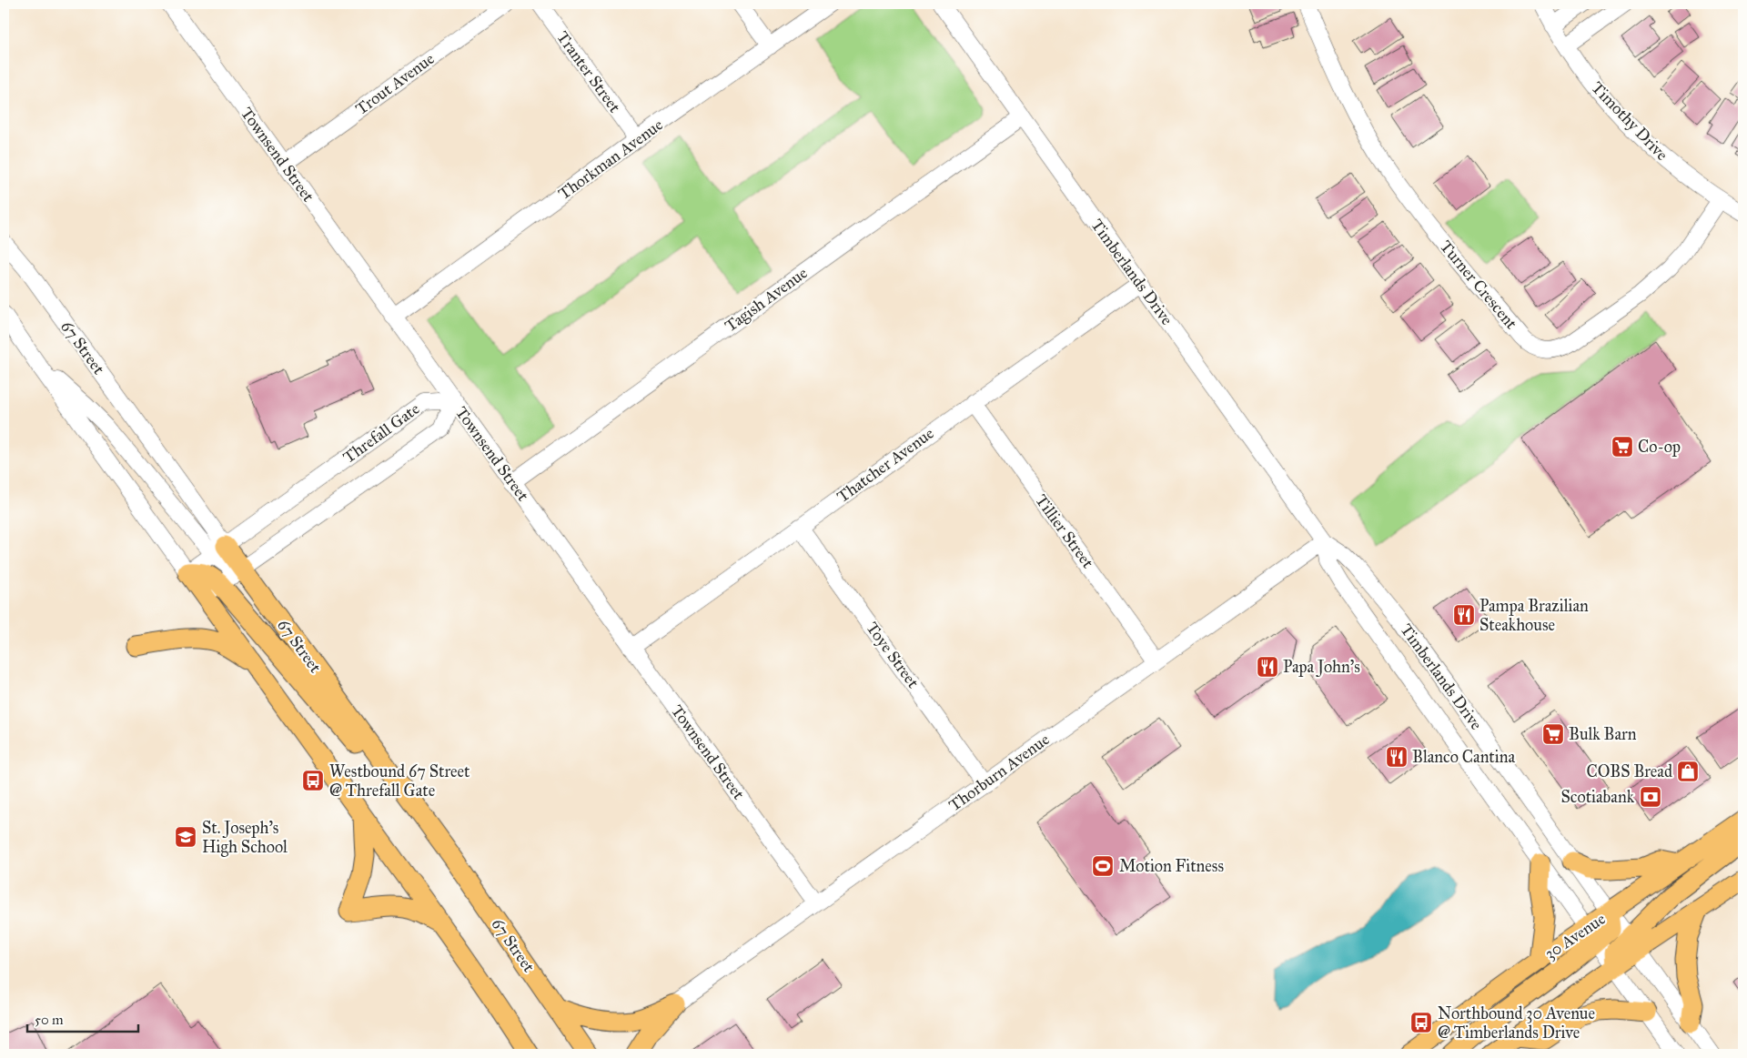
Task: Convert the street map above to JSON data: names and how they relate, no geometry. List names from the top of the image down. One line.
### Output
{"streets":{"main road":["67 Street","30 Avenue"],"street":["Tranter Street","Trout Avenue","Timothy Drive","Townsend Street","Thorkman Avenue","Timberlands Drive","Turner Crescent","Tagish Avenue","Threfall Gate","Thatcher Avenue","Tillier Street","Toye Street","Thorburn Avenue"]},"crossings":[["Tranter Street","Thorkman Avenue"],["Trout Avenue","Townsend Street"],["Timothy Drive","Turner Crescent"],["Townsend Street","Thorkman Avenue"],["Townsend Street","Tagish Avenue"],["Townsend Street","Threfall Gate"],["Townsend Street","Thatcher Avenue"],["Townsend Street","Thorburn Avenue"],["Timberlands Drive","Tagish Avenue"],["Timberlands Drive","Thatcher Avenue"],["Timberlands Drive","Thorburn Avenue"],["Timberlands Drive","30 Avenue"],["67 Street","Threfall Gate"],["Thatcher Avenue","Tillier Street"],["Thatcher Avenue","Toye Street"],["Tillier Street","Thorburn Avenue"],["Toye Street","Thorburn Avenue"]],"places":{"supermarket":["Co-op","Bulk Barn"],"restaurant":["Pampa Brazilian Steakhouse","Papa John's","Blanco Cantina"],"shop":["COBS Bread"],"bus stop":["Westbound 67 Street @ Threfall Gate","Northbound 30 Avenue @ Timberlands Drive"],"bank":["Scotiabank"],"school or university":["St. Joseph's High School"],"sports":["Motion Fitness"]},"scale_bar":"50 m"}
